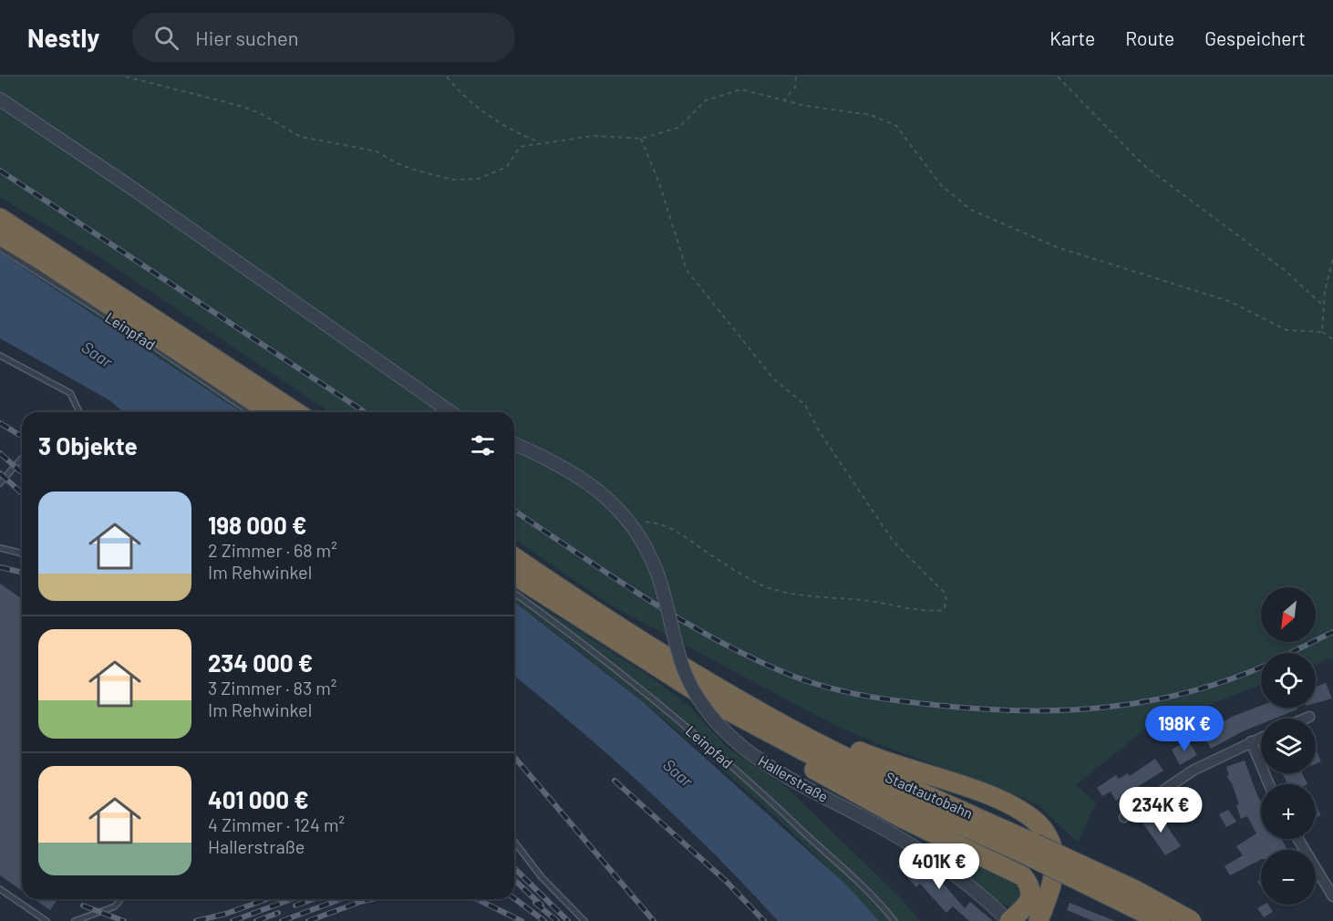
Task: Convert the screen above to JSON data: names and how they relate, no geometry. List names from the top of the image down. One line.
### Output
{"streets":{"highway":["Stadtautobahn"],"street":["Hallerstraße"],"lane":["Leinpfad"]},"water":["Saar"],"north":"bottom left","page":{"header":"Nestly","search":"Hier suchen","nav":["Karte","Route","Gespeichert"],"heading":"3 Objekte","list":[{"name":"198 000 €","note":"2 Zimmer · 68 m² · Im Rehwinkel"},{"name":"234 000 €","note":"3 Zimmer · 83 m² · Im Rehwinkel"},{"name":"401 000 €","note":"4 Zimmer · 124 m² · Hallerstraße"}],"map_buttons":["+","−"],"price":["198K €","234K €","401K €"]}}
